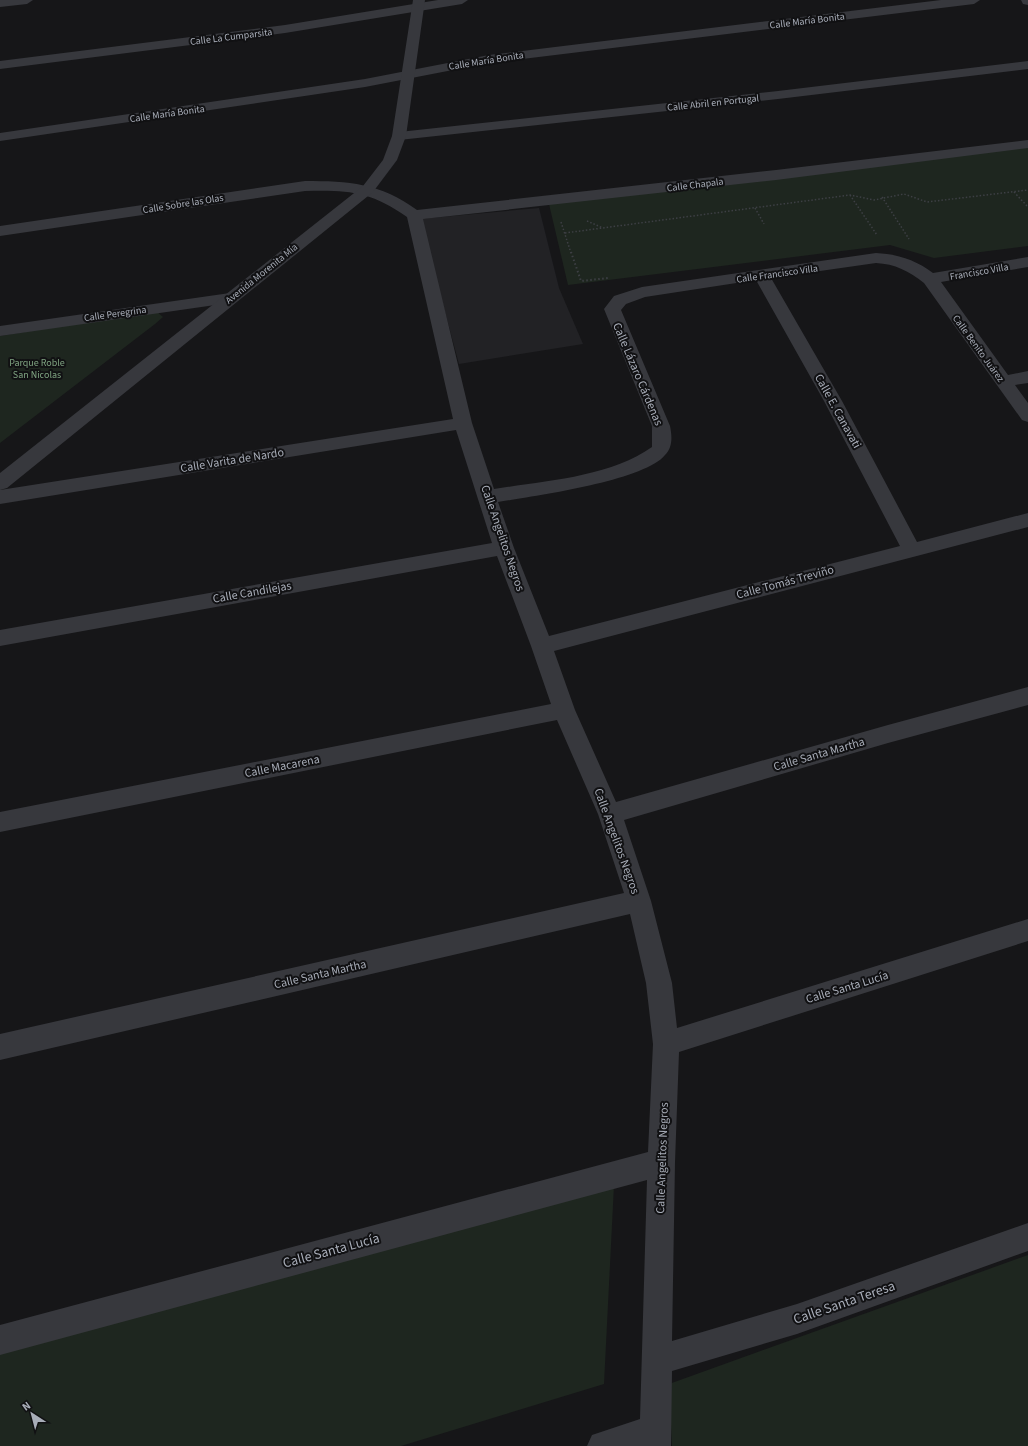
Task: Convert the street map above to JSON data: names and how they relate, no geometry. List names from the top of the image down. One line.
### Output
{"streets":{"street":["Calle María Bonita","Calle La Cumparsita","Calle Abril en Portugal","Calle Chapala","Calle Sobre las Olas","Francisco Villa","Avenida Morenita Mía","Calle Francisco Villa","Calle Peregrina","Calle Benito Juárez","Calle Lázaro Cárdenas","Calle E. Canavati","Calle Varita de Nardo","Calle Angelitos Negros","Calle Tomás Treviño","Calle Candilejas","Calle Santa Martha","Calle Macarena","Calle Santa Lucía","Calle Santa Teresa"]},"crossings":[["Calle María Bonita","Avenida Morenita Mía"],["Calle La Cumparsita","Avenida Morenita Mía"],["Calle Abril en Portugal","Avenida Morenita Mía"],["Calle Chapala","Calle Angelitos Negros"],["Calle Sobre las Olas","Avenida Morenita Mía"],["Francisco Villa","Calle Francisco Villa"],["Francisco Villa","Calle Benito Juárez"],["Avenida Morenita Mía","Calle Peregrina"],["Calle Francisco Villa","Calle Benito Juárez"],["Calle Francisco Villa","Calle Lázaro Cárdenas"],["Calle Francisco Villa","Calle E. Canavati"],["Calle Lázaro Cárdenas","Calle Angelitos Negros"],["Calle E. Canavati","Calle Tomás Treviño"],["Calle Varita de Nardo","Calle Angelitos Negros"],["Calle Angelitos Negros","Calle Tomás Treviño"],["Calle Angelitos Negros","Calle Candilejas"],["Calle Angelitos Negros","Calle Santa Martha"],["Calle Angelitos Negros","Calle Macarena"],["Calle Angelitos Negros","Calle Santa Lucía"],["Calle Angelitos Negros","Calle Santa Teresa"]],"parks":["Parque Roble San Nicolas"],"north":"top left"}
